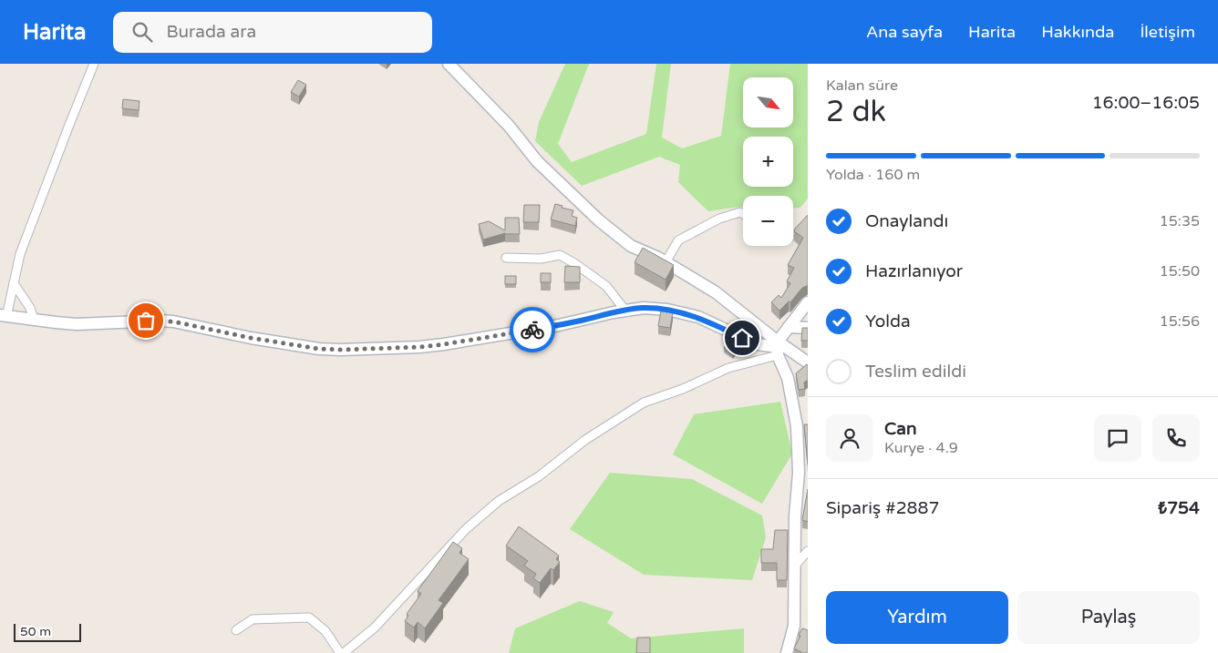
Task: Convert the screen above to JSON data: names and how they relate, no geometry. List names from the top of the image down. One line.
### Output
{"scale_bar":"50 m","north":"bottom right","page":{"header":"Harita","search":"Burada ara","nav":["Ana sayfa","Harita","Hakkında","İletişim"],"heading":["2 dk","Kalan süre","16:00–16:05"],"panel":["Can","Kurye · 4.9","Sipariş #2887","₺754"],"map_buttons":["+","−"],"bar":"Yolda · 160 m","list":[["Onaylandı","15:35"],["Hazırlanıyor","15:50"],["Yolda","15:56"],"Teslim edildi"],"buttons":["Yardım","Paylaş"],"scale":"50 m"}}
